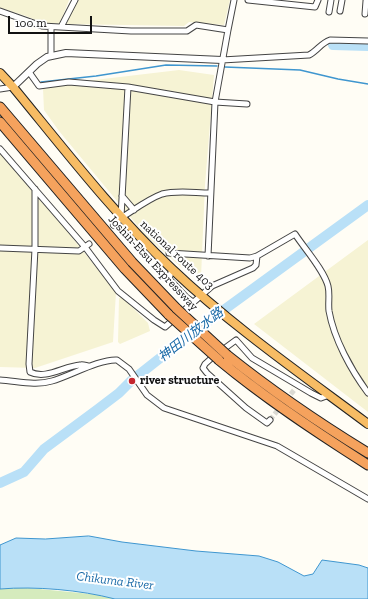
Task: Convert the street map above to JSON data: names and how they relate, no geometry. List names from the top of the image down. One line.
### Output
{"streets":{"highway":["national route 403","Joshin-Etsu Expressway"]},"water":["神田川放水路","Chikuma River"],"places":["river structure"],"scale_bar":"100 m"}
